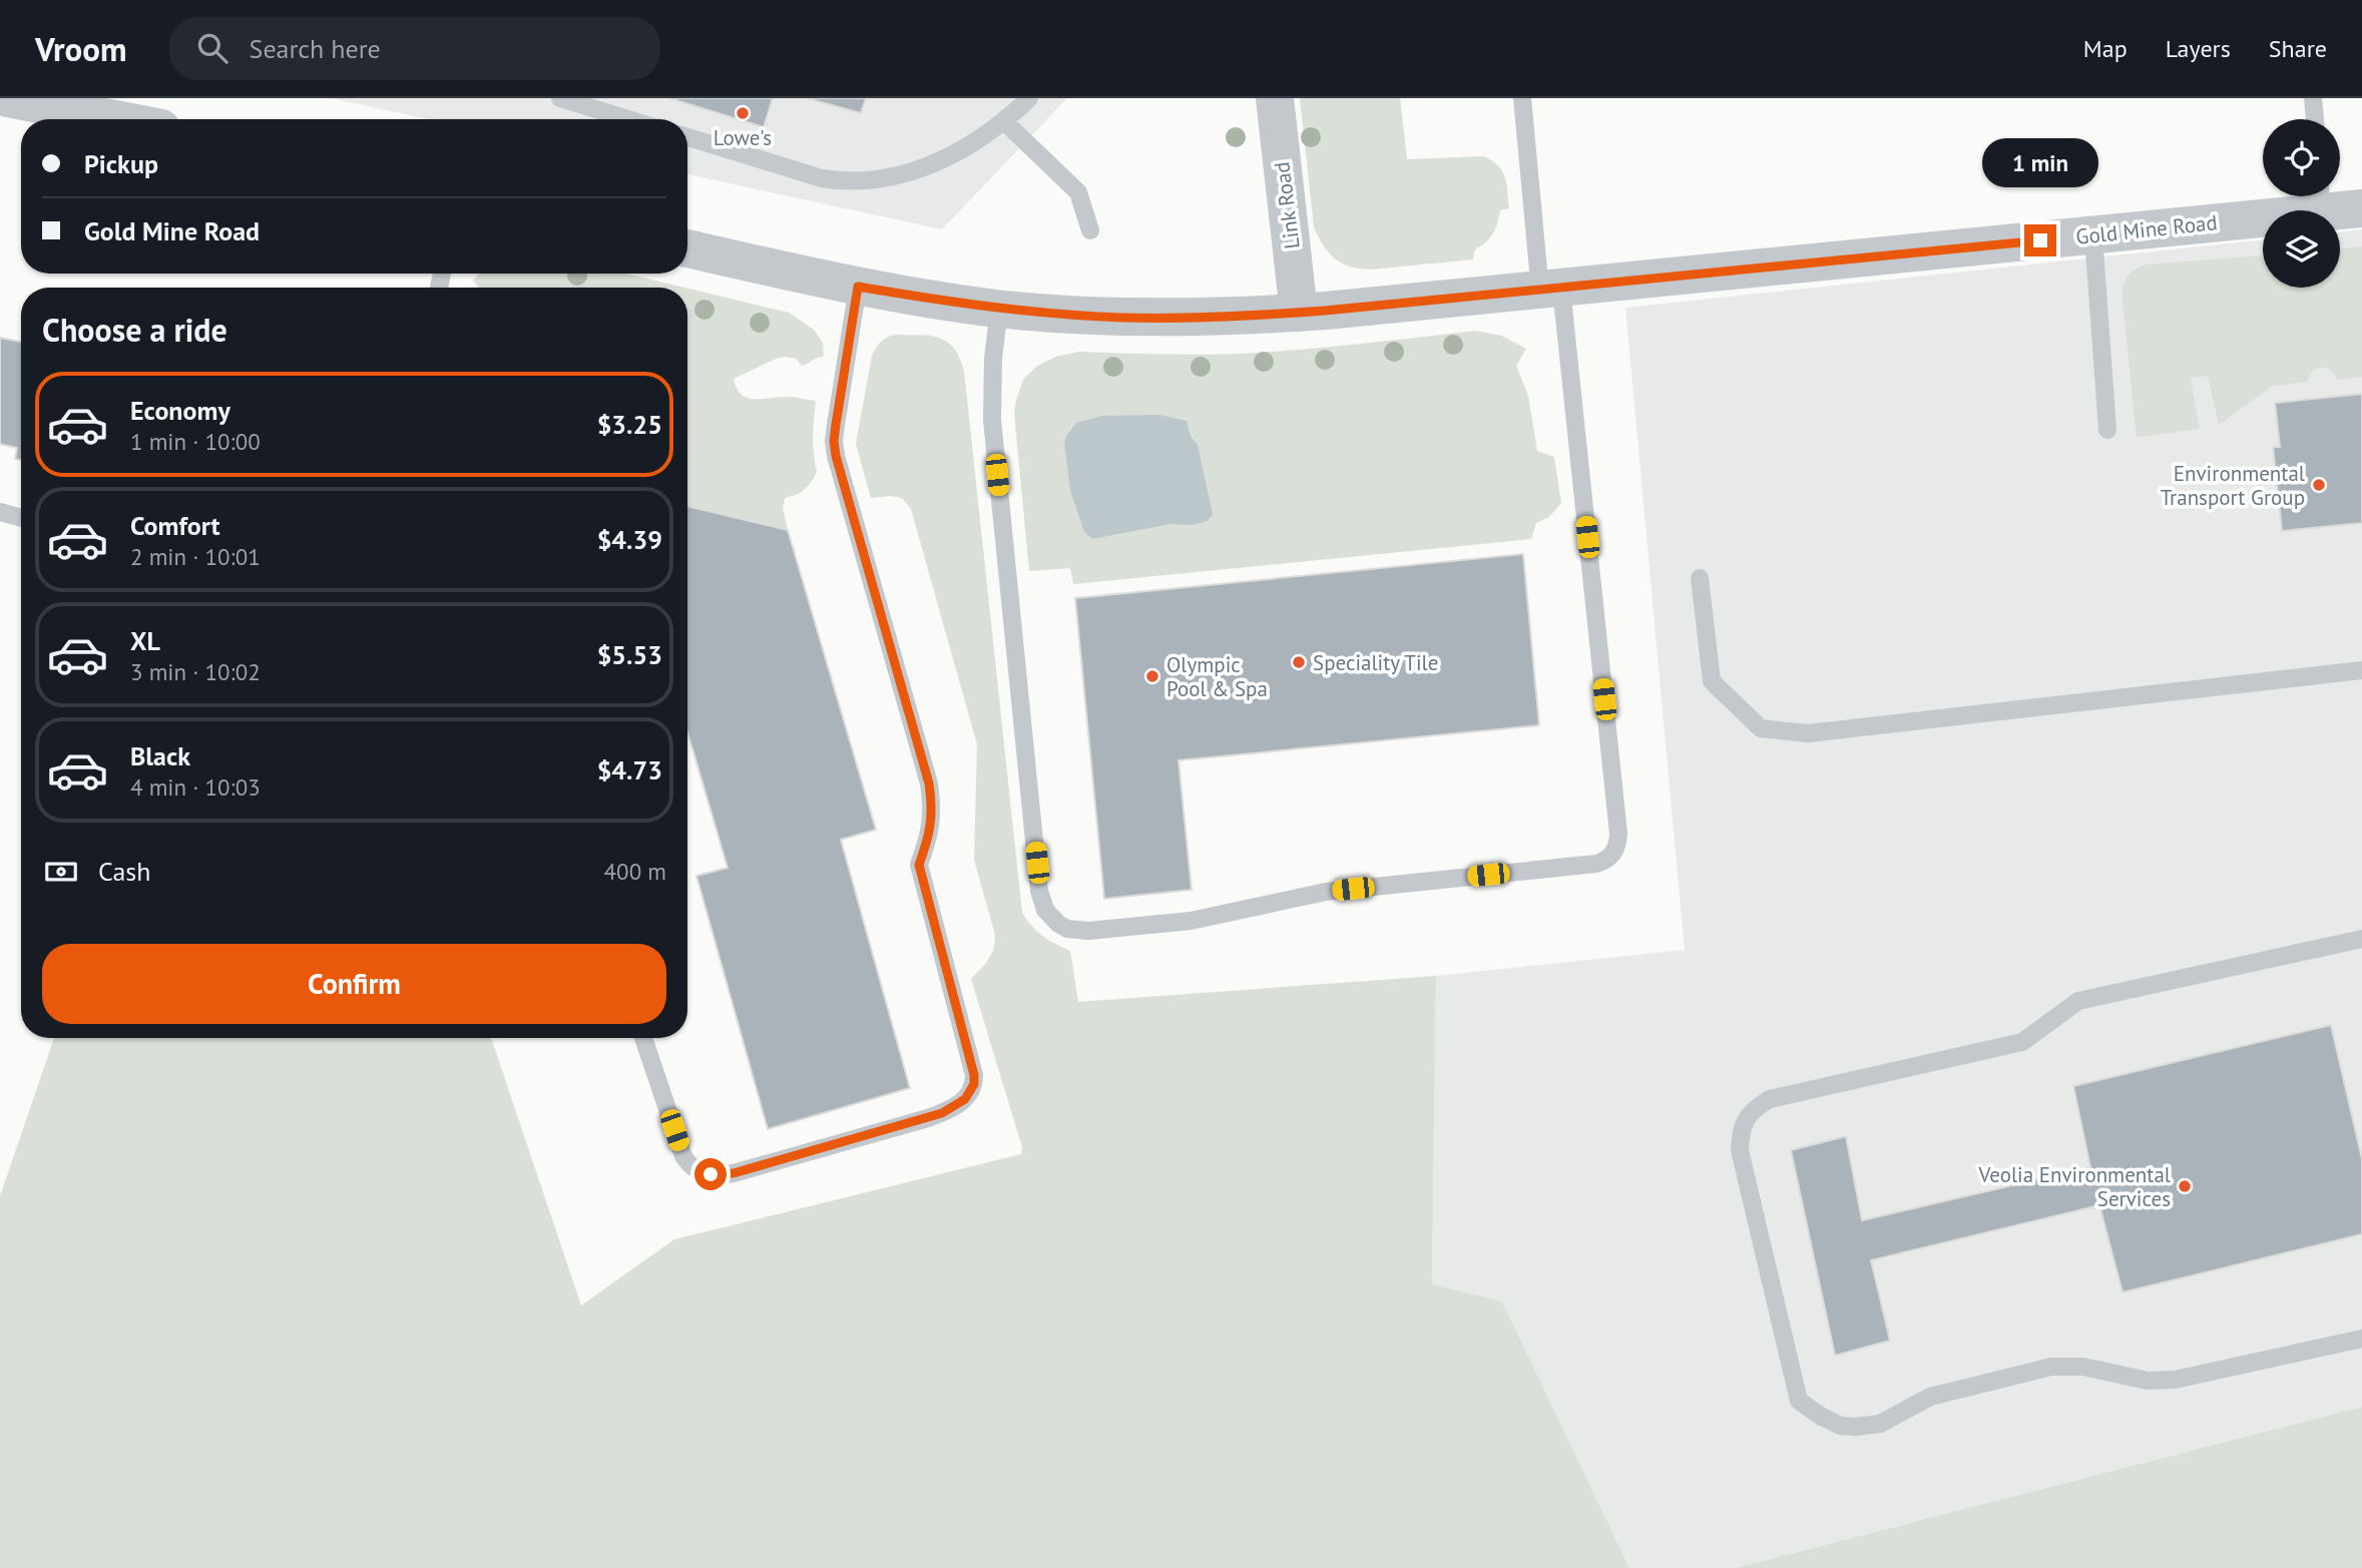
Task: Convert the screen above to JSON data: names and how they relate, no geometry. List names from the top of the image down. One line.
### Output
{"streets":{"street":["Link Road","Gold Mine Road"]},"crossings":[["Link Road","Gold Mine Road"]],"places":["Lowe's","Environmental Transport Group","Speciality Tile","Olympic Pool & Spa","Veolia Environmental Services"],"page":{"header":"Vroom","search":"Search here","nav":["Map","Layers","Share"],"banner":["Pickup","Gold Mine Road"],"bubble":"1 min","heading":"Choose a ride","list":[{"name":"Economy","note":"1 min · 10:00","value":"$3.25"},{"name":"Comfort","note":"2 min · 10:01","value":"$4.39"},{"name":"XL","note":"3 min · 10:02","value":"$5.53"},{"name":"Black","note":"4 min · 10:03","value":"$4.73"}],"pay":["Cash","400 m"],"buttons":"Confirm"}}
